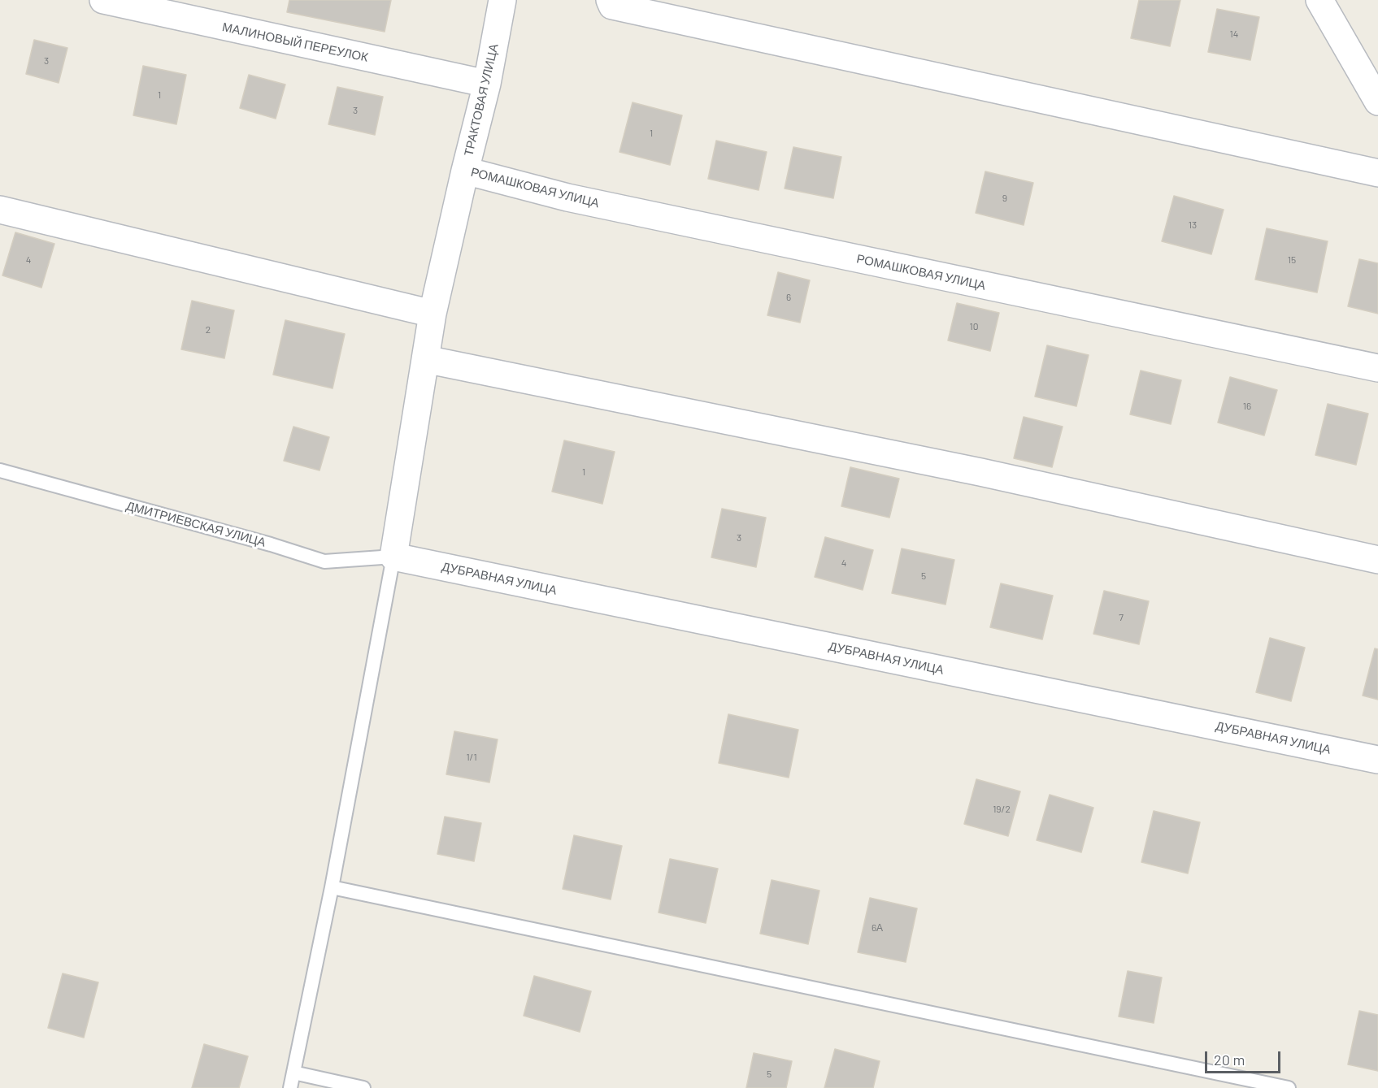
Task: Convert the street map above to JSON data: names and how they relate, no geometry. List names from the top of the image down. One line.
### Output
{"streets":{"street":["МАЛИНОВЫЙ ПЕРЕУЛОК","ТРАКТОВАЯ УЛИЦА","РОМАШКОВАЯ УЛИЦА","ДУБРАВНАЯ УЛИЦА"],"lane":["ДМИТРИЕВСКАЯ УЛИЦА"]},"crossings":[["МАЛИНОВЫЙ ПЕРЕУЛОК","ТРАКТОВАЯ УЛИЦА"],["ТРАКТОВАЯ УЛИЦА","РОМАШКОВАЯ УЛИЦА"],["ТРАКТОВАЯ УЛИЦА","ДМИТРИЕВСКАЯ УЛИЦА"],["ТРАКТОВАЯ УЛИЦА","ДУБРАВНАЯ УЛИЦА"],["ДМИТРИЕВСКАЯ УЛИЦА","ДУБРАВНАЯ УЛИЦА"]],"house_numbers":["14","3","1","3","1","9","13","4","15","6","10","2","16","1","3","4","5","7","1/1","19/2","6А","5"],"scale_bar":"20 m"}
